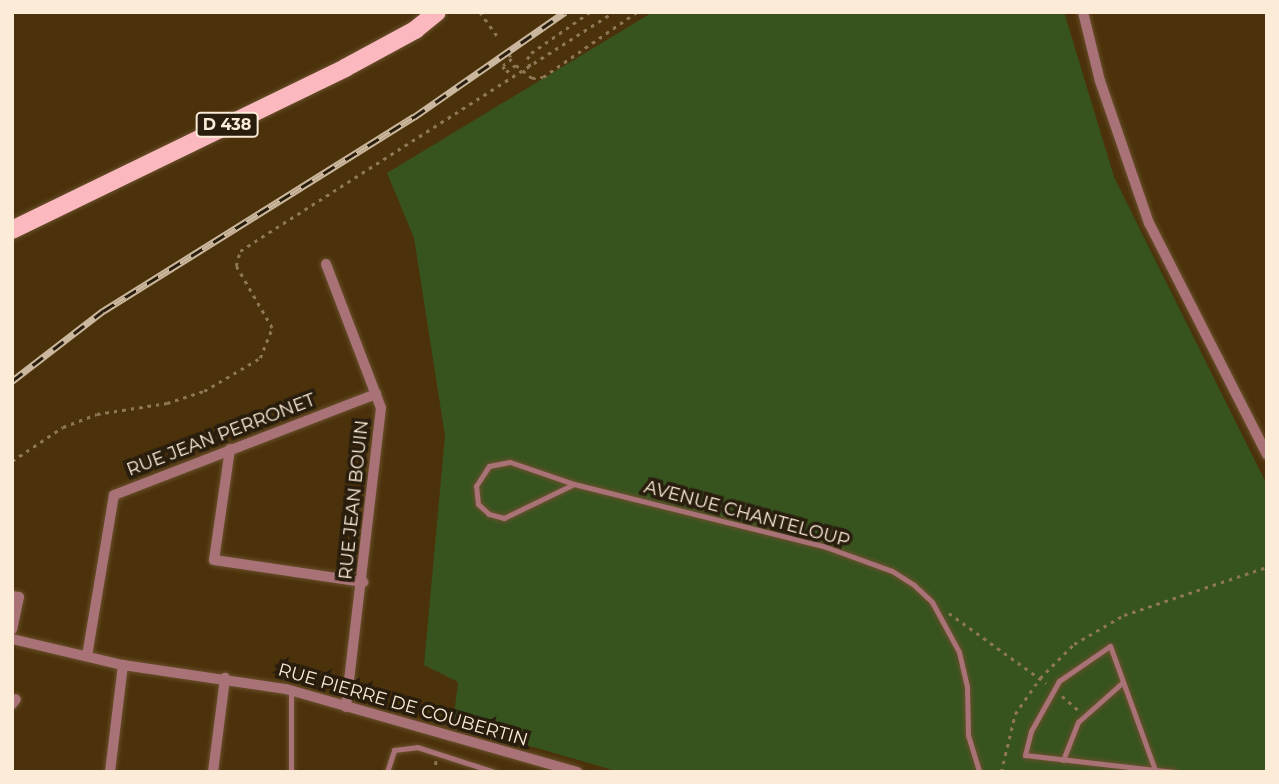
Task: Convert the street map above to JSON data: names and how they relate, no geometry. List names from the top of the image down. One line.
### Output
{"streets":{"main road":["D 438"],"street":["RUE JEAN PERRONET","RUE JEAN BOUIN","RUE PIERRE DE COUBERTIN"],"lane":["AVENUE CHANTELOUP"]},"crossings":[["RUE JEAN PERRONET","RUE JEAN BOUIN"],["RUE JEAN PERRONET","RUE PIERRE DE COUBERTIN"],["RUE JEAN BOUIN","RUE PIERRE DE COUBERTIN"]]}
